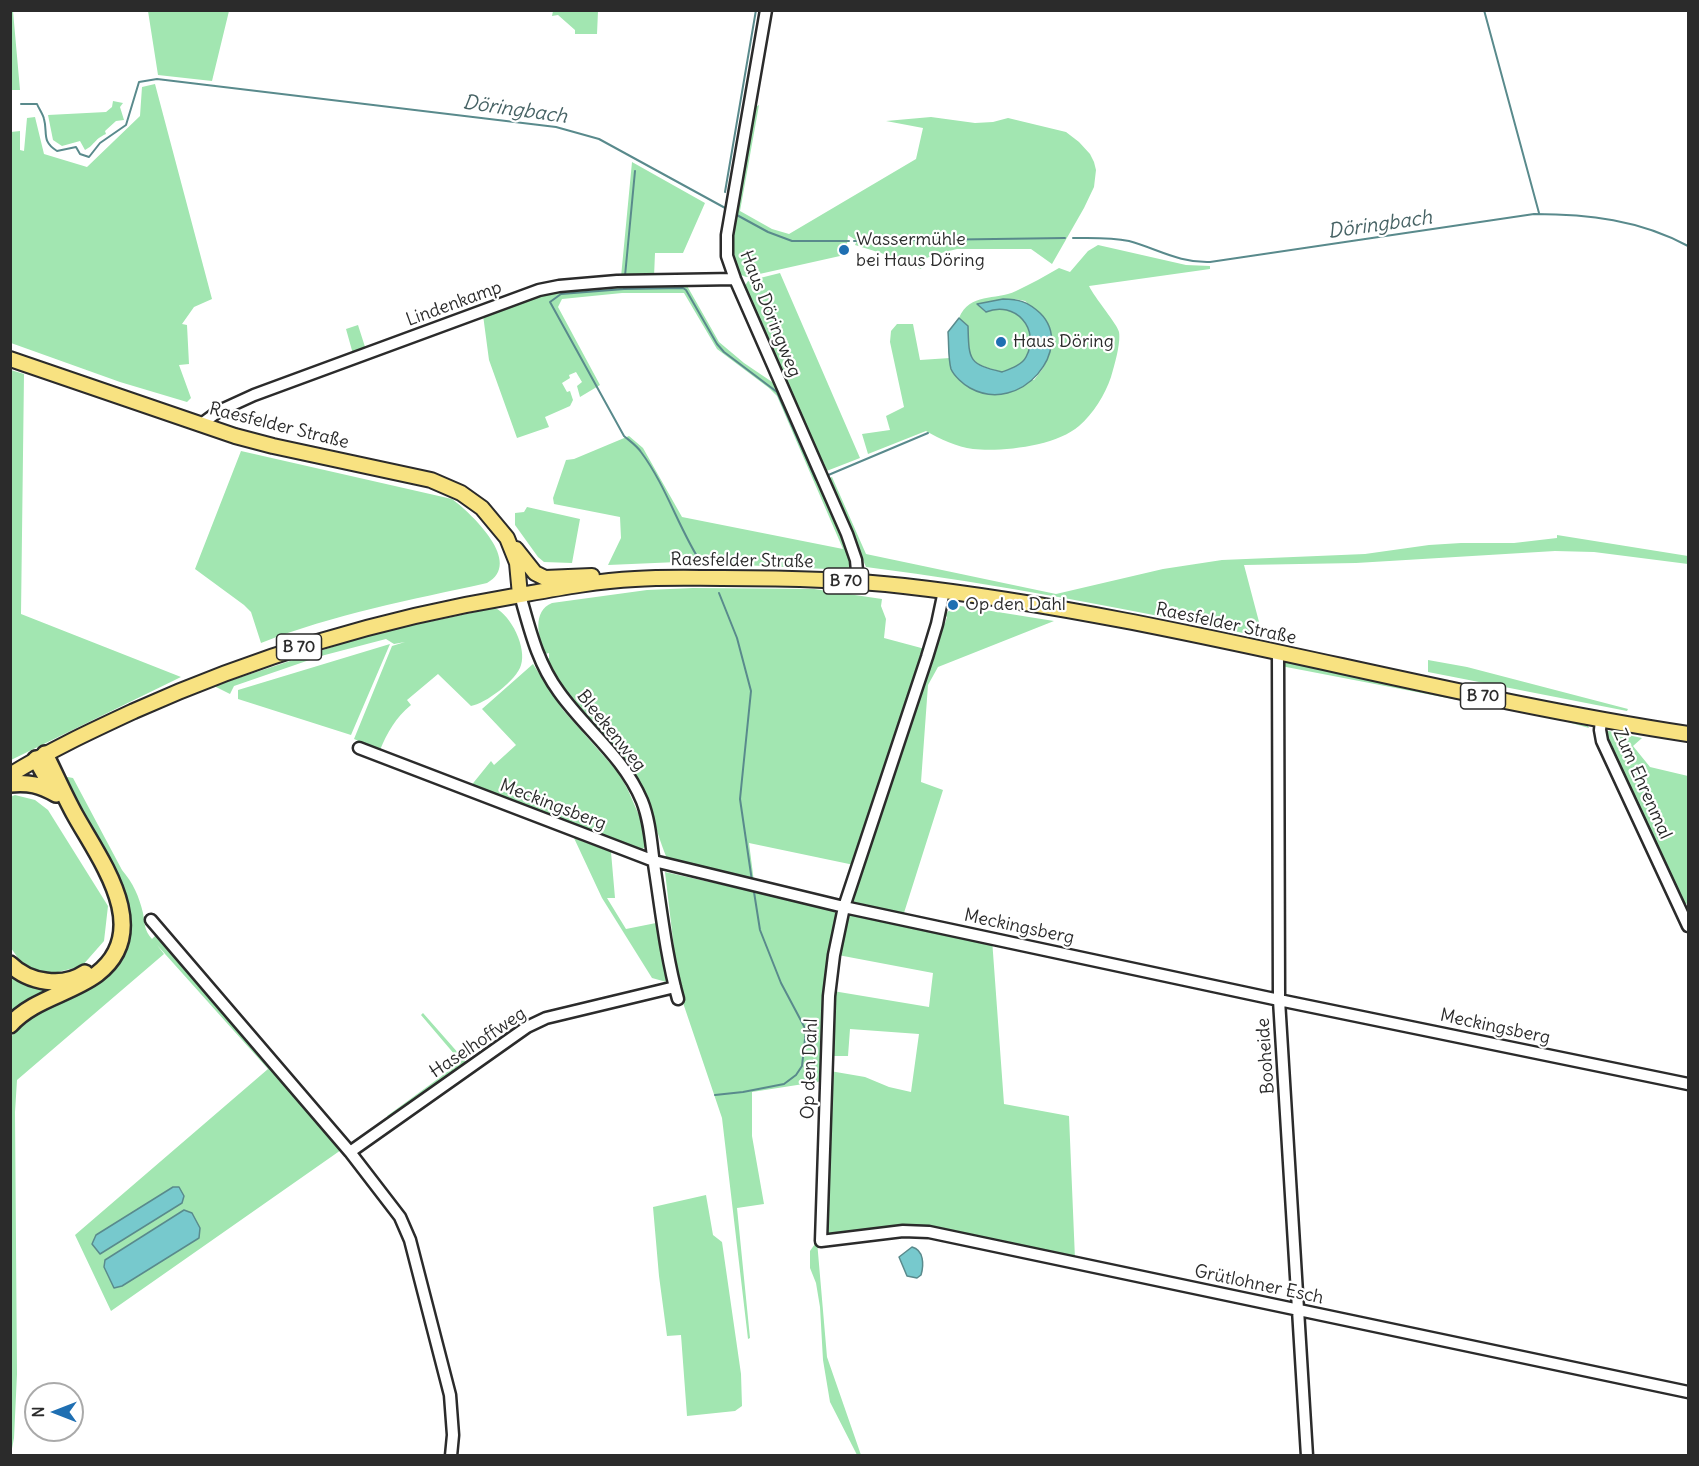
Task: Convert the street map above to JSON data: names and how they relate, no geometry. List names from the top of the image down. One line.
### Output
{"streets":{"main road":["Raesfelder Straße","B 70"],"street":["Lindenkamp","Haus Döringweg","Bleekenweg","Zum Ehrenmal","Meckingsberg","Haselhoffweg","Booheide","Op den Dahl","Grütlohner Esch"]},"crossings":[["Lindenkamp","Haus Döringweg"],["Lindenkamp","Raesfelder Straße"],["Haus Döringweg","Raesfelder Straße"],["Raesfelder Straße","B 70"],["Raesfelder Straße","Bleekenweg"],["Raesfelder Straße","Zum Ehrenmal"],["Raesfelder Straße","Booheide"],["Raesfelder Straße","Op den Dahl"],["B 70","Bleekenweg"],["Bleekenweg","Meckingsberg"],["Bleekenweg","Haselhoffweg"],["Meckingsberg","Booheide"],["Meckingsberg","Op den Dahl"],["Booheide","Grütlohner Esch"],["Op den Dahl","Grütlohner Esch"]],"water":["Döringbach"],"places":["Wassermühle bei Haus Döring","Haus Döring","Op den Dahl"],"north":"left"}
